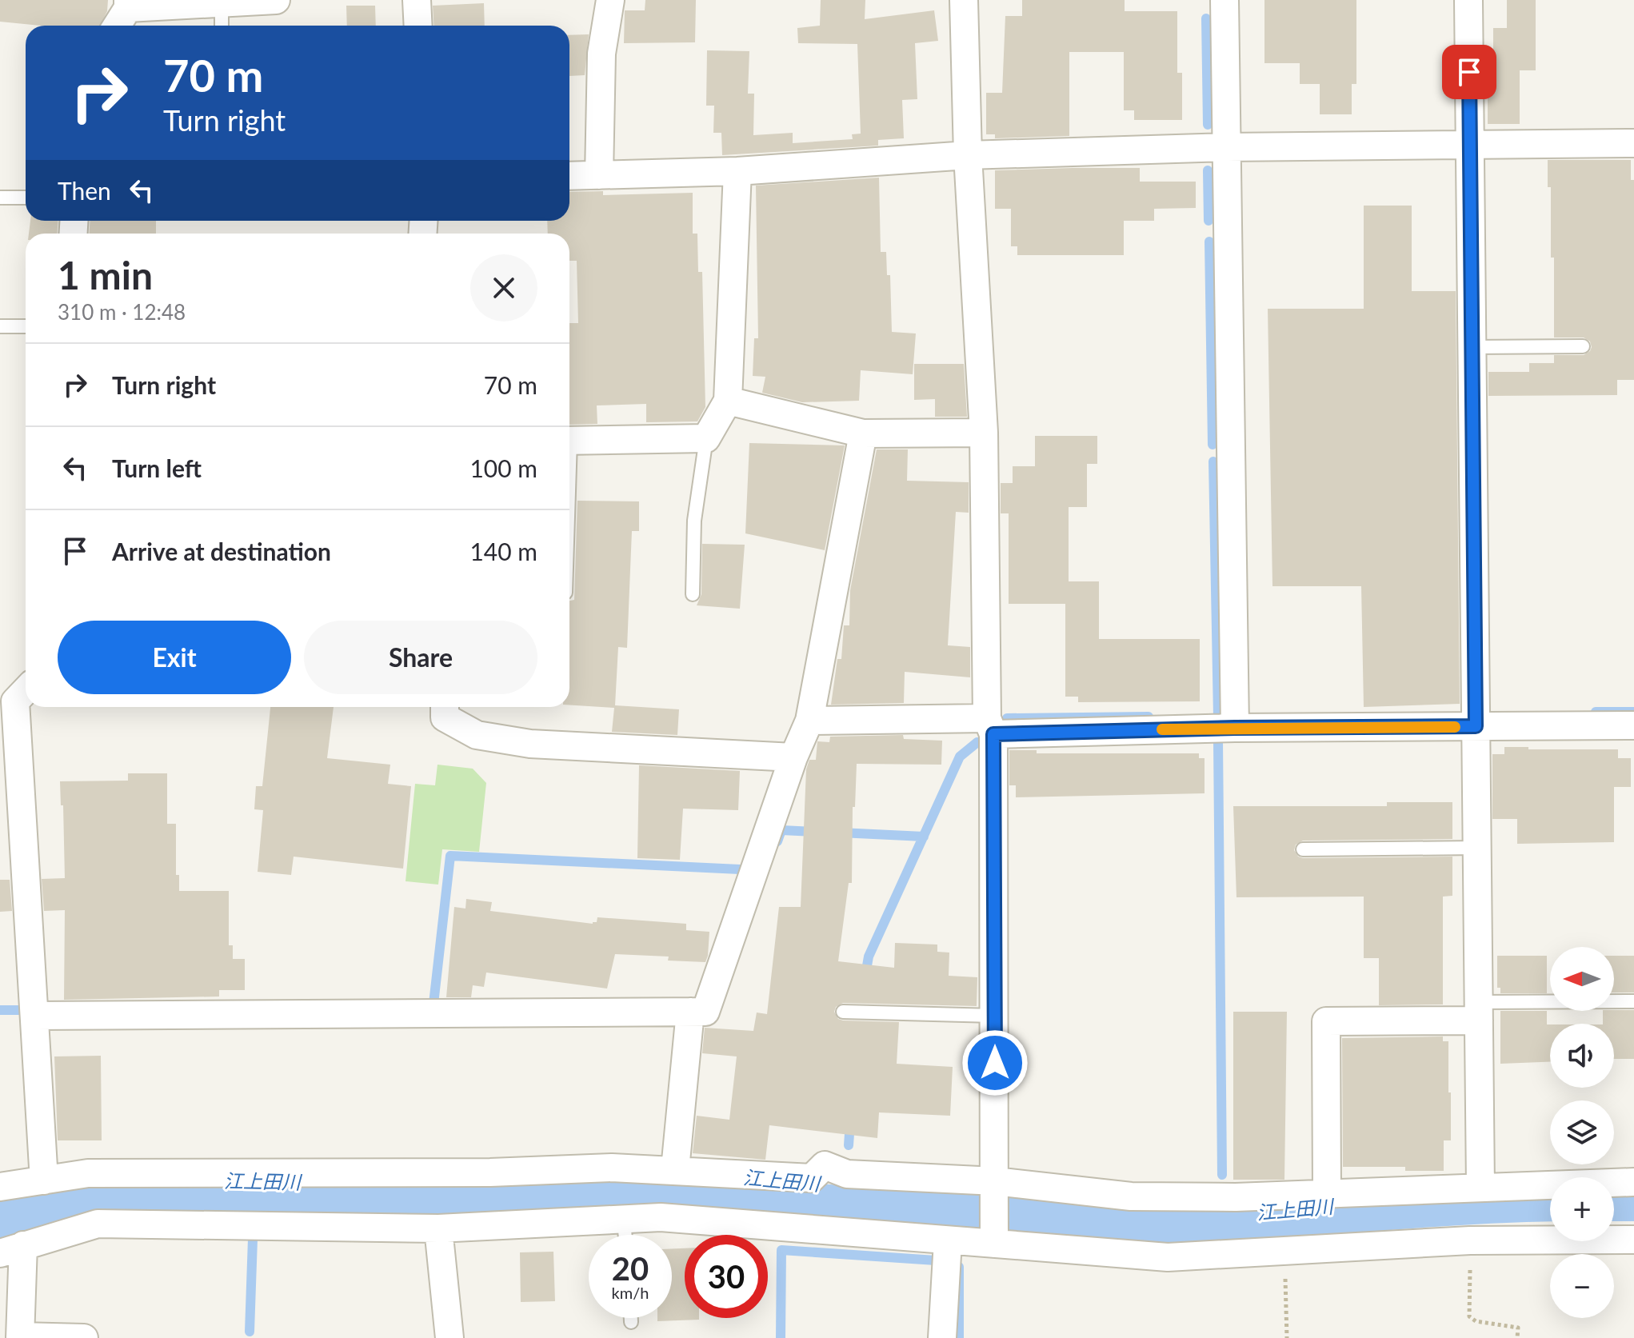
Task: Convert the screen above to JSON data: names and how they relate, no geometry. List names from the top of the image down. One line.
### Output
{"water":["江上田川"],"north":"left","page":{"turn":["70 m","Turn right"],"then":"Then","heading":["1 min","310 m · 12:48"],"list":[{"name":"Turn right","value":"70 m"},{"name":"Turn left","value":"100 m"},{"name":"Arrive at destination","value":"140 m"}],"buttons":["Exit","Share"],"map_buttons":["+","−"],"speed":"20 km/h","limit":"30"}}
